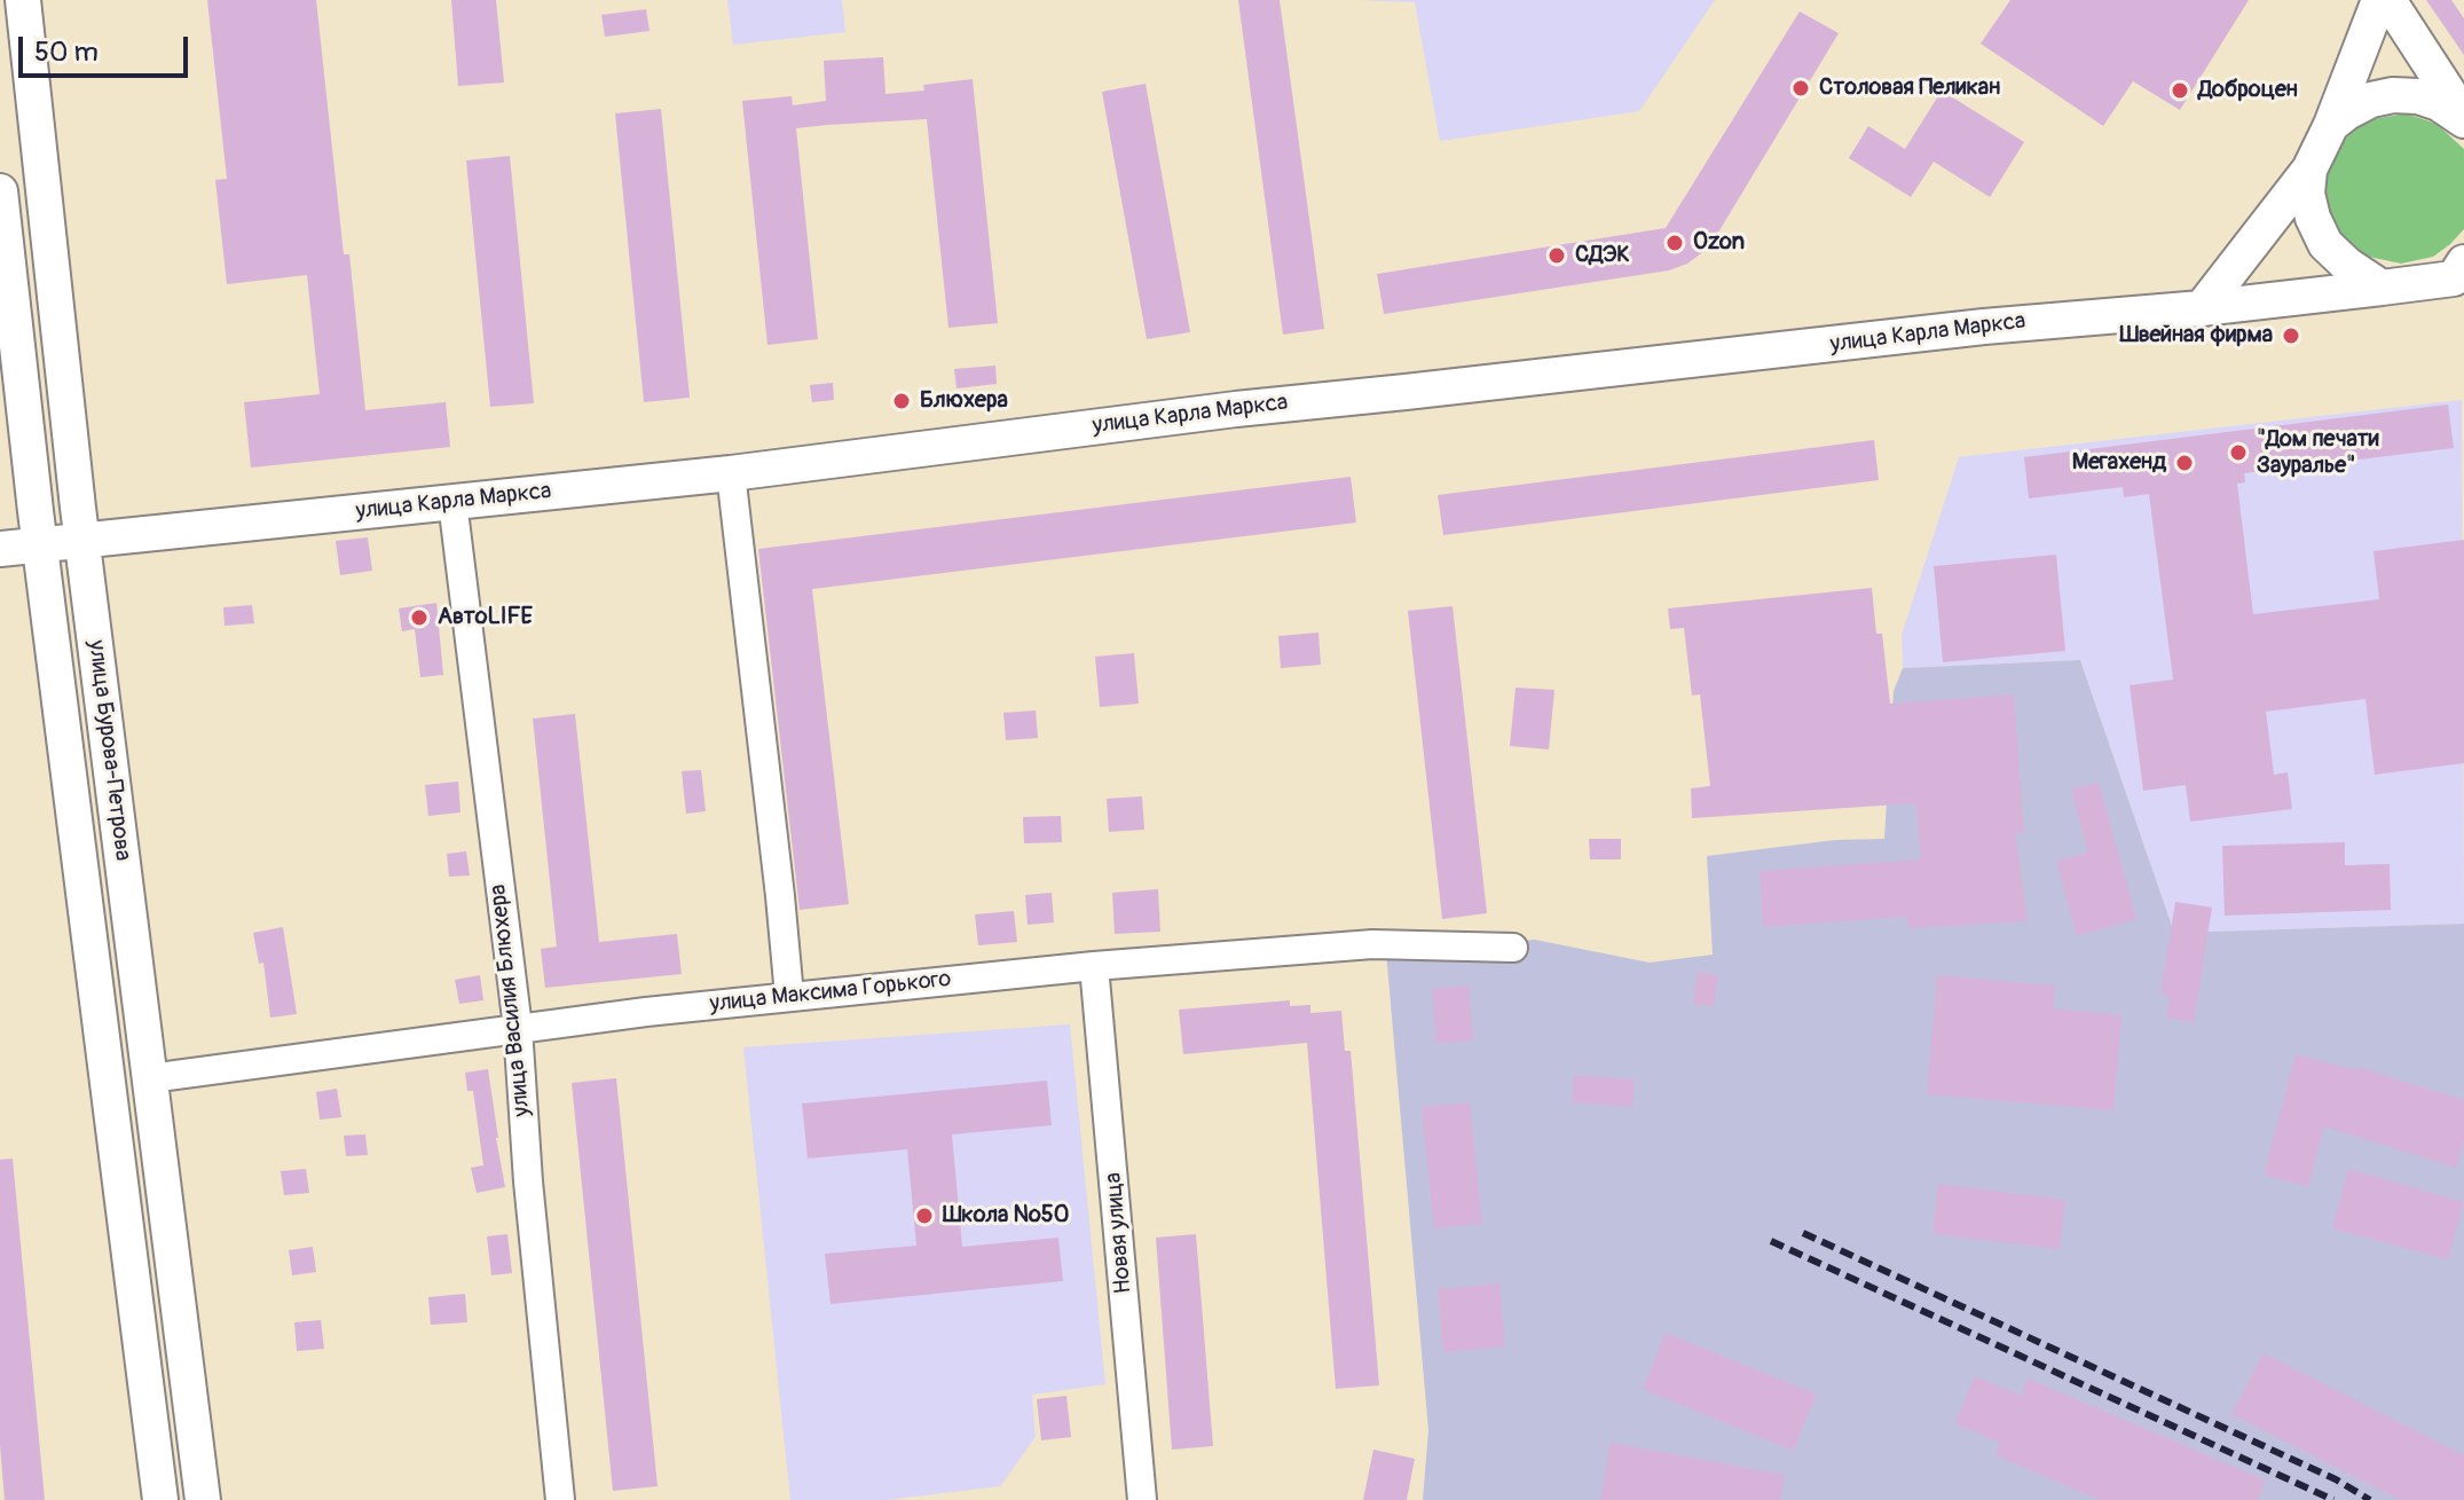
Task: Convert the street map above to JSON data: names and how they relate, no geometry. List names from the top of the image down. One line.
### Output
{"streets":{"main road":["улица Карла Маркса","улица Бурова-Петрова"],"street":["улица Максима Горького","улица Василия Блюхера","Новая улица"]},"crossings":[["улица Карла Маркса","улица Бурова-Петрова"],["улица Карла Маркса","улица Василия Блюхера"],["улица Бурова-Петрова","улица Максима Горького"],["улица Максима Горького","улица Василия Блюхера"],["улица Максима Горького","Новая улица"]],"places":["Столовая Пеликан","Доброцен","Ozon","СДЭК","Швейная фирма","Блюхера","\"Дом печати Зауралье\"","Мегахенд","АвтоLIFE","Школа №50"],"scale_bar":"50 m"}
